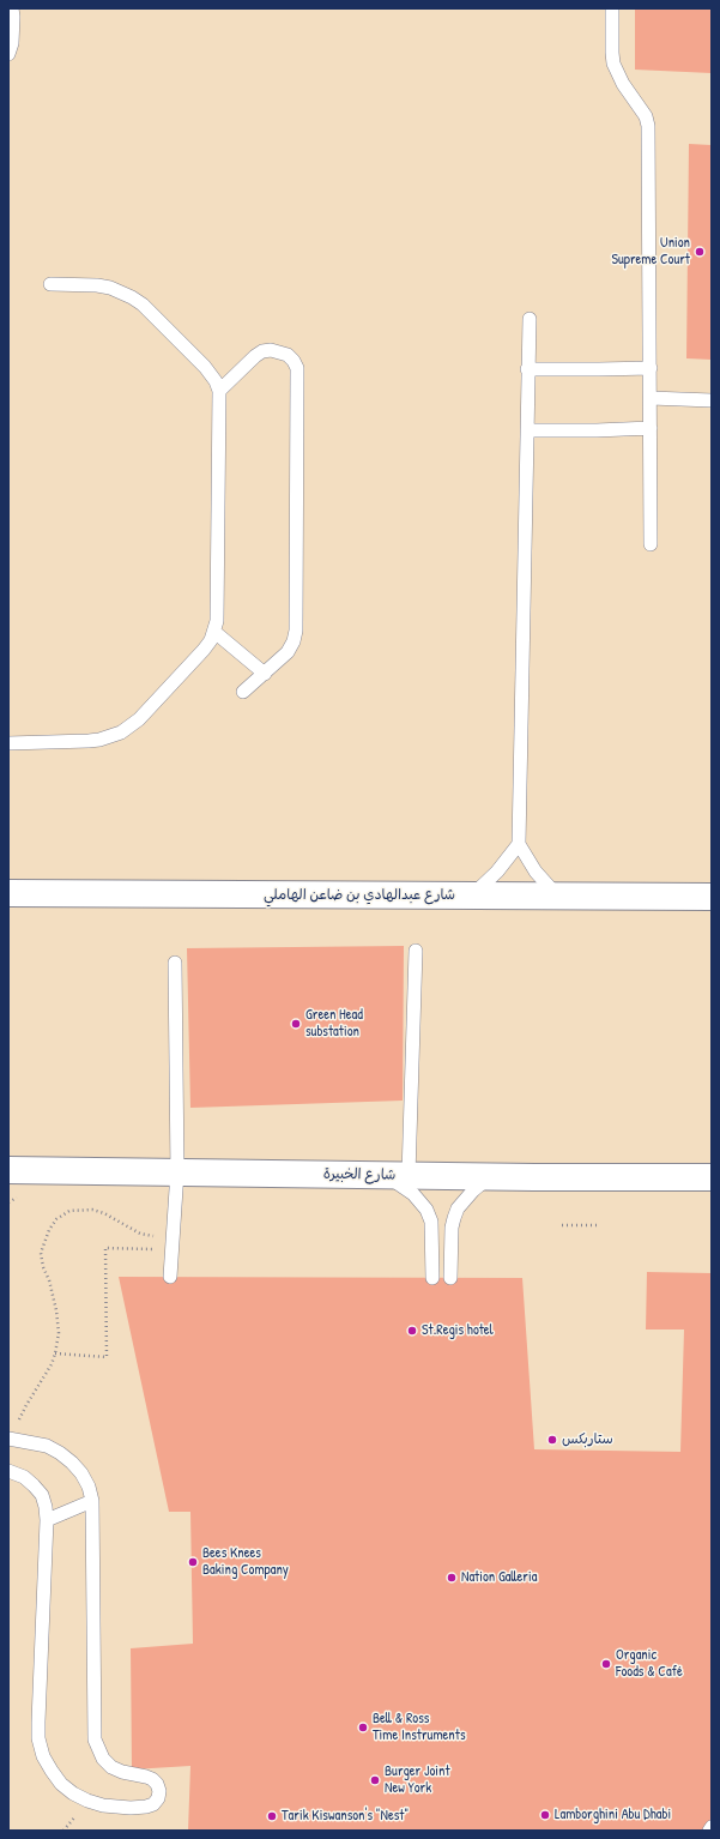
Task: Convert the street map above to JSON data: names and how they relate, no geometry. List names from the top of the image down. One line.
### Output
{"streets":{"street":["شارع عبدالهادي بن ضاعن الهاملي","شارع الخبيرة"]},"places":["Union Supreme Court","Green Head substation","St.Regis hotel","ستاربكس","Bees Knees Baking Company","Nation Galleria","Organic Foods & Café","Bell & Ross Time Instruments","Burger Joint New York","Lamborghini Abu Dhabi","Tarik Kiswanson's \"Nest\""]}
